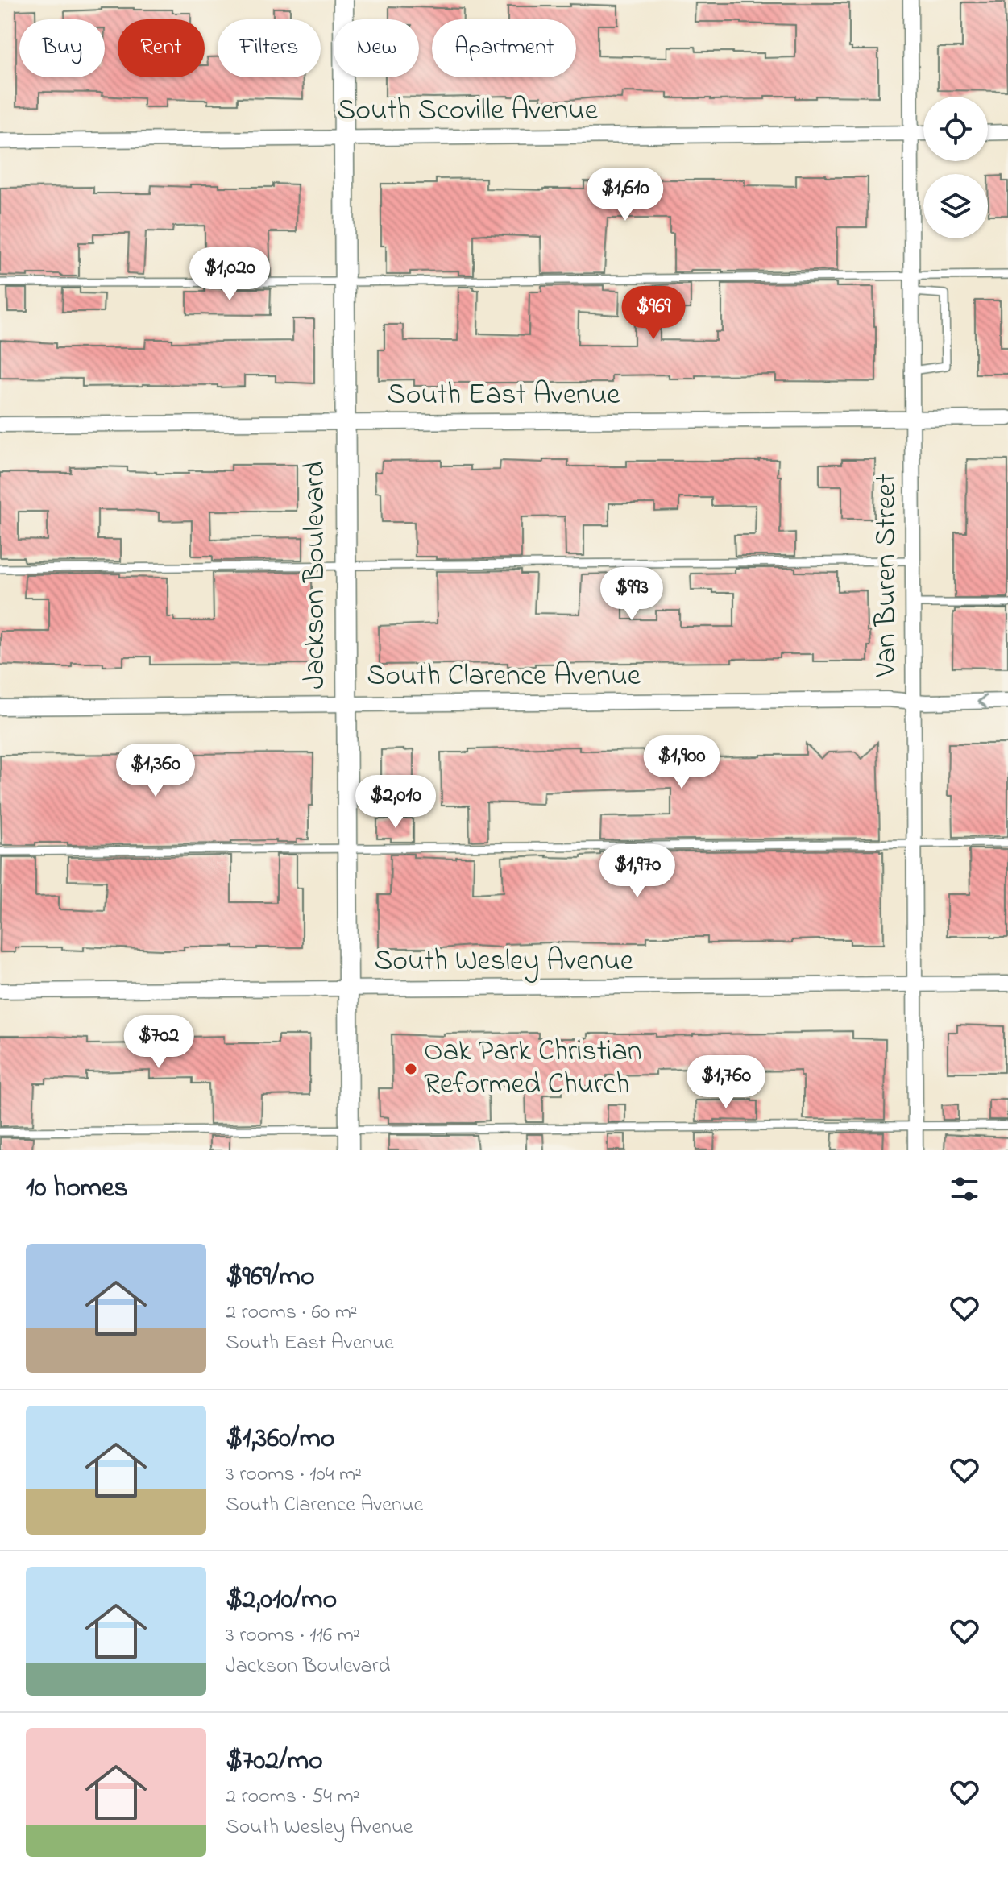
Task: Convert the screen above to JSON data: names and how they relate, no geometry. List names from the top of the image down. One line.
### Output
{"streets":{"street":["South Scoville Avenue","South East Avenue","Jackson Boulevard","Van Buren Street","South Clarence Avenue","South Wesley Avenue"]},"crossings":[["South Scoville Avenue","Jackson Boulevard"],["South Scoville Avenue","Van Buren Street"],["South East Avenue","Jackson Boulevard"],["South East Avenue","Van Buren Street"],["Jackson Boulevard","South Clarence Avenue"],["Jackson Boulevard","South Wesley Avenue"],["Van Buren Street","South Clarence Avenue"],["Van Buren Street","South Wesley Avenue"]],"places":["Oak Park Christian Reformed Church"],"page":{"chip":["Buy","Rent","Filters","New","Apartment"],"price":["$1,610","$1,020","$969","$993","$1,900","$1,360","$2,010","$1,970","$702","$1,760"],"heading":"10 homes","list":[{"name":"$969/mo","note":"2 rooms · 60 m² · South East Avenue"},{"name":"$1,360/mo","note":"3 rooms · 104 m² · South Clarence Avenue"},{"name":"$2,010/mo","note":"3 rooms · 116 m² · Jackson Boulevard"},{"name":"$702/mo","note":"2 rooms · 54 m² · South Wesley Avenue"}]}}
